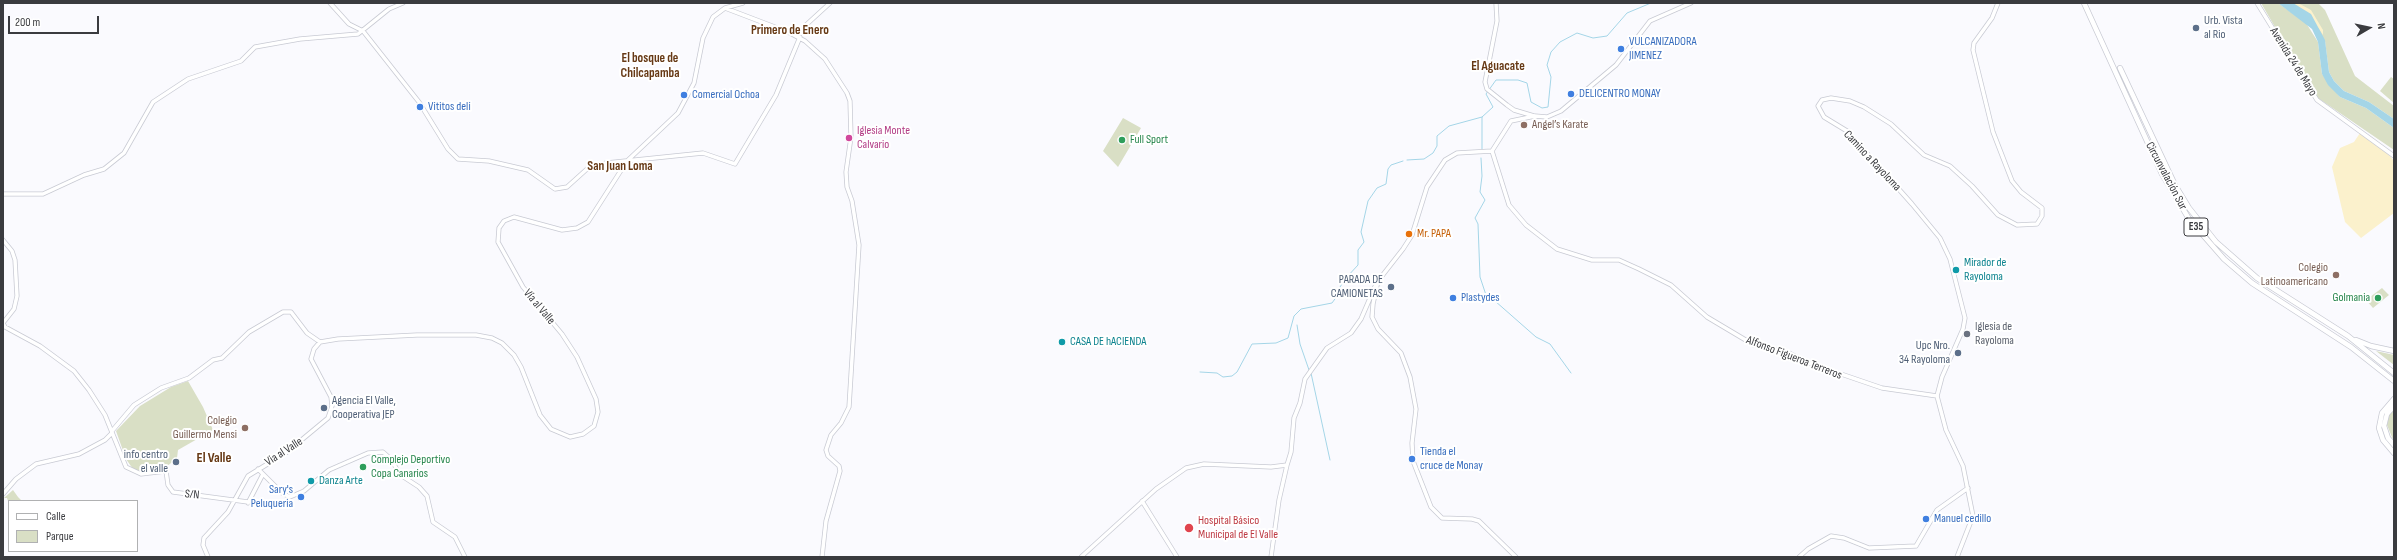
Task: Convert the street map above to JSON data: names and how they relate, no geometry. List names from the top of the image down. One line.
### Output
{"streets":{"highway":["Circunvalación Sur","E35"],"street":["Avenida 24 de Mayo","Camino a Rayoloma","Vía al Valle","Alfonso Figueroa Terreros","Via al Valle","S/N"]},"crossings":[["Camino a Rayoloma","Alfonso Figueroa Terreros"],["Vía al Valle","Via al Valle"],["Via al Valle","S/N"]],"districts":["Primero de Enero","El bosque de Chilcapamba","El Aguacate","San Juan Loma","El Valle"],"places":["Urb. Vista al Rio","VULCANIZADORA JIMENEZ","DELICENTRO MONAY","Comercial Ochoa","Vititos deli","Angel’s Karate","Iglesia Monte Calvario","Full Sport","Mr. PAPA","Mirador de Rayoloma","Colegio Latinoamericano","PARADA DE CAMIONETAS","Plastydes","Golmania","Iglesia de Rayoloma","CASA DE hACIENDA","Upc Nro. 34 Rayoloma","Agencia El Valle, Cooperativa JEP","Colegio Guillermo Mensi","Tienda el cruce de Monay","info centro el valle","Complejo Deportivo Copa Canarios","Danza Arte","Sary's Peluqueria","Manuel cedillo","Hospital Básico Municipal de El Valle"],"legend":["Calle","Parque"],"scale_bar":"200 m","north":"right"}
